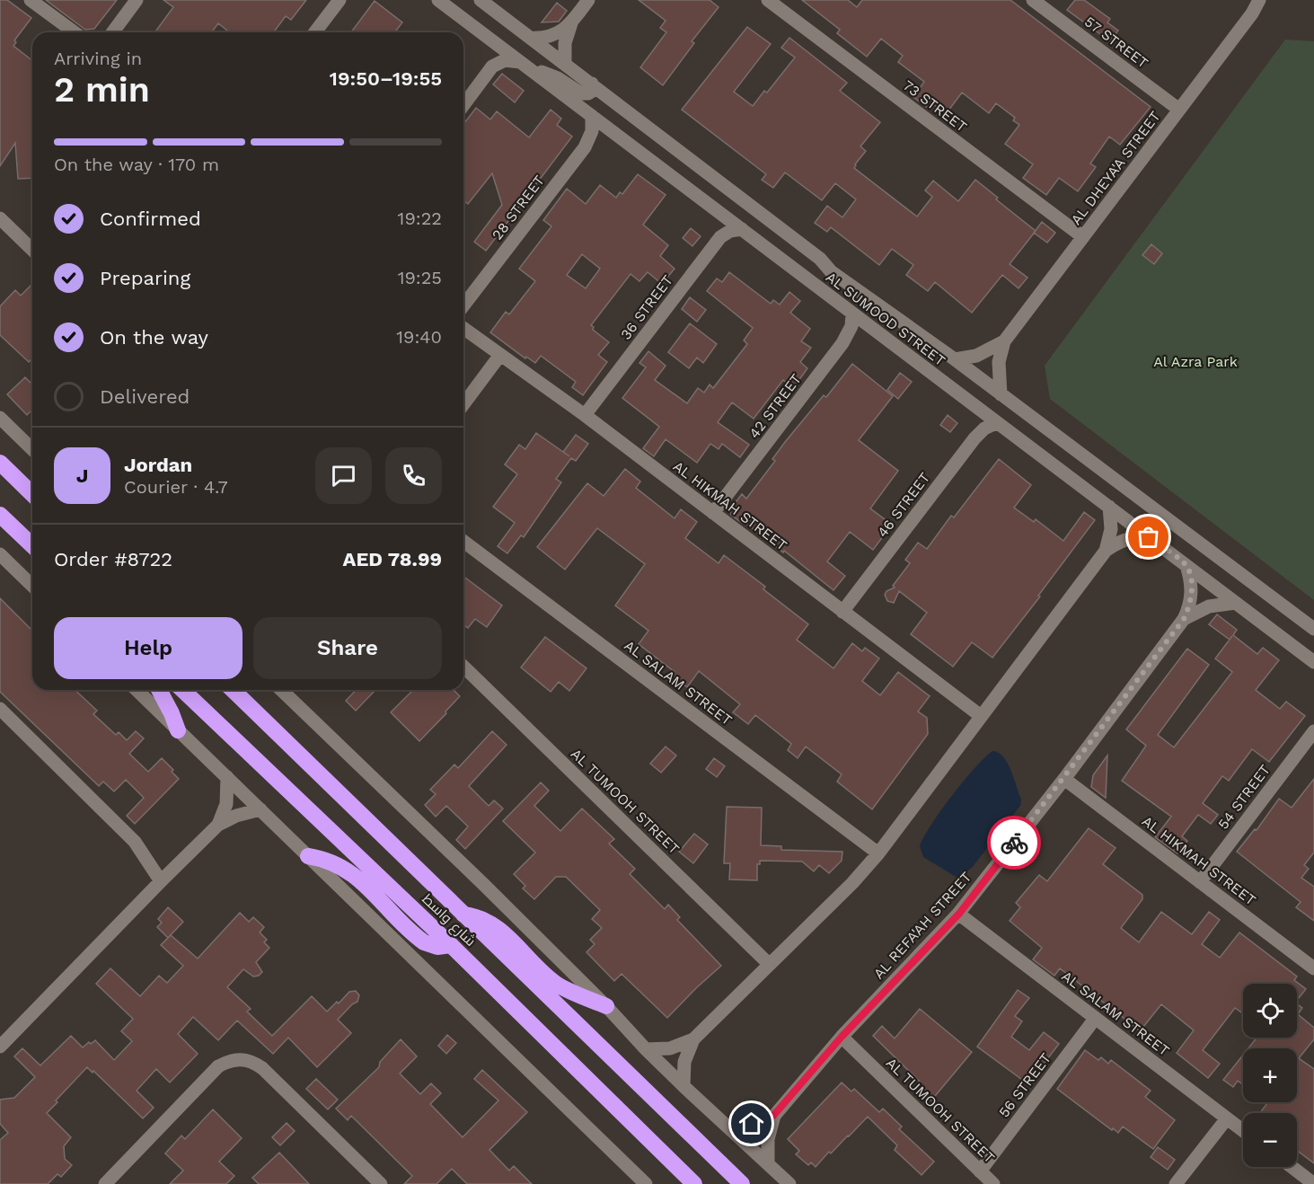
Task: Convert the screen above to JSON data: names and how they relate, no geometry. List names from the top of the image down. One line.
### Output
{"streets":{"highway":["شارع واسط"],"street":["57 STREET","73 STREET","AL DHEYA'A STREET","28 STREET","36 STREET","AL SUMOOD STREET","42 STREET","46 STREET","AL HIKMAH STREET","AL SALAM STREET","54 STREET","AL TUMOOH STREET","AL REFA'AH STREET","56 STREET"]},"crossings":[["57 STREET","AL DHEYA'A STREET"],["73 STREET","AL DHEYA'A STREET"],["AL DHEYA'A STREET","AL SUMOOD STREET"],["28 STREET","AL SUMOOD STREET"],["36 STREET","AL SUMOOD STREET"],["36 STREET","AL HIKMAH STREET"],["AL SUMOOD STREET","42 STREET"],["AL SUMOOD STREET","46 STREET"],["AL SUMOOD STREET","AL REFA'AH STREET"],["42 STREET","AL HIKMAH STREET"],["46 STREET","AL HIKMAH STREET"],["AL HIKMAH STREET","54 STREET"],["AL HIKMAH STREET","AL REFA'AH STREET"],["AL SALAM STREET","AL REFA'AH STREET"],["AL SALAM STREET","56 STREET"],["AL TUMOOH STREET","AL REFA'AH STREET"],["AL TUMOOH STREET","56 STREET"]],"parks":["Al Azra Park"],"page":{"heading":["2 min","Arriving in","19:50–19:55"],"panel":["Jordan","Courier · 4.7","Order #8722","AED 78.99"],"bar":"On the way · 170 m","list":[["Confirmed","19:22"],["Preparing","19:25"],["On the way","19:40"],"Delivered"],"round":"J","buttons":["Help","Share"],"map_buttons":["+","−"]}}
